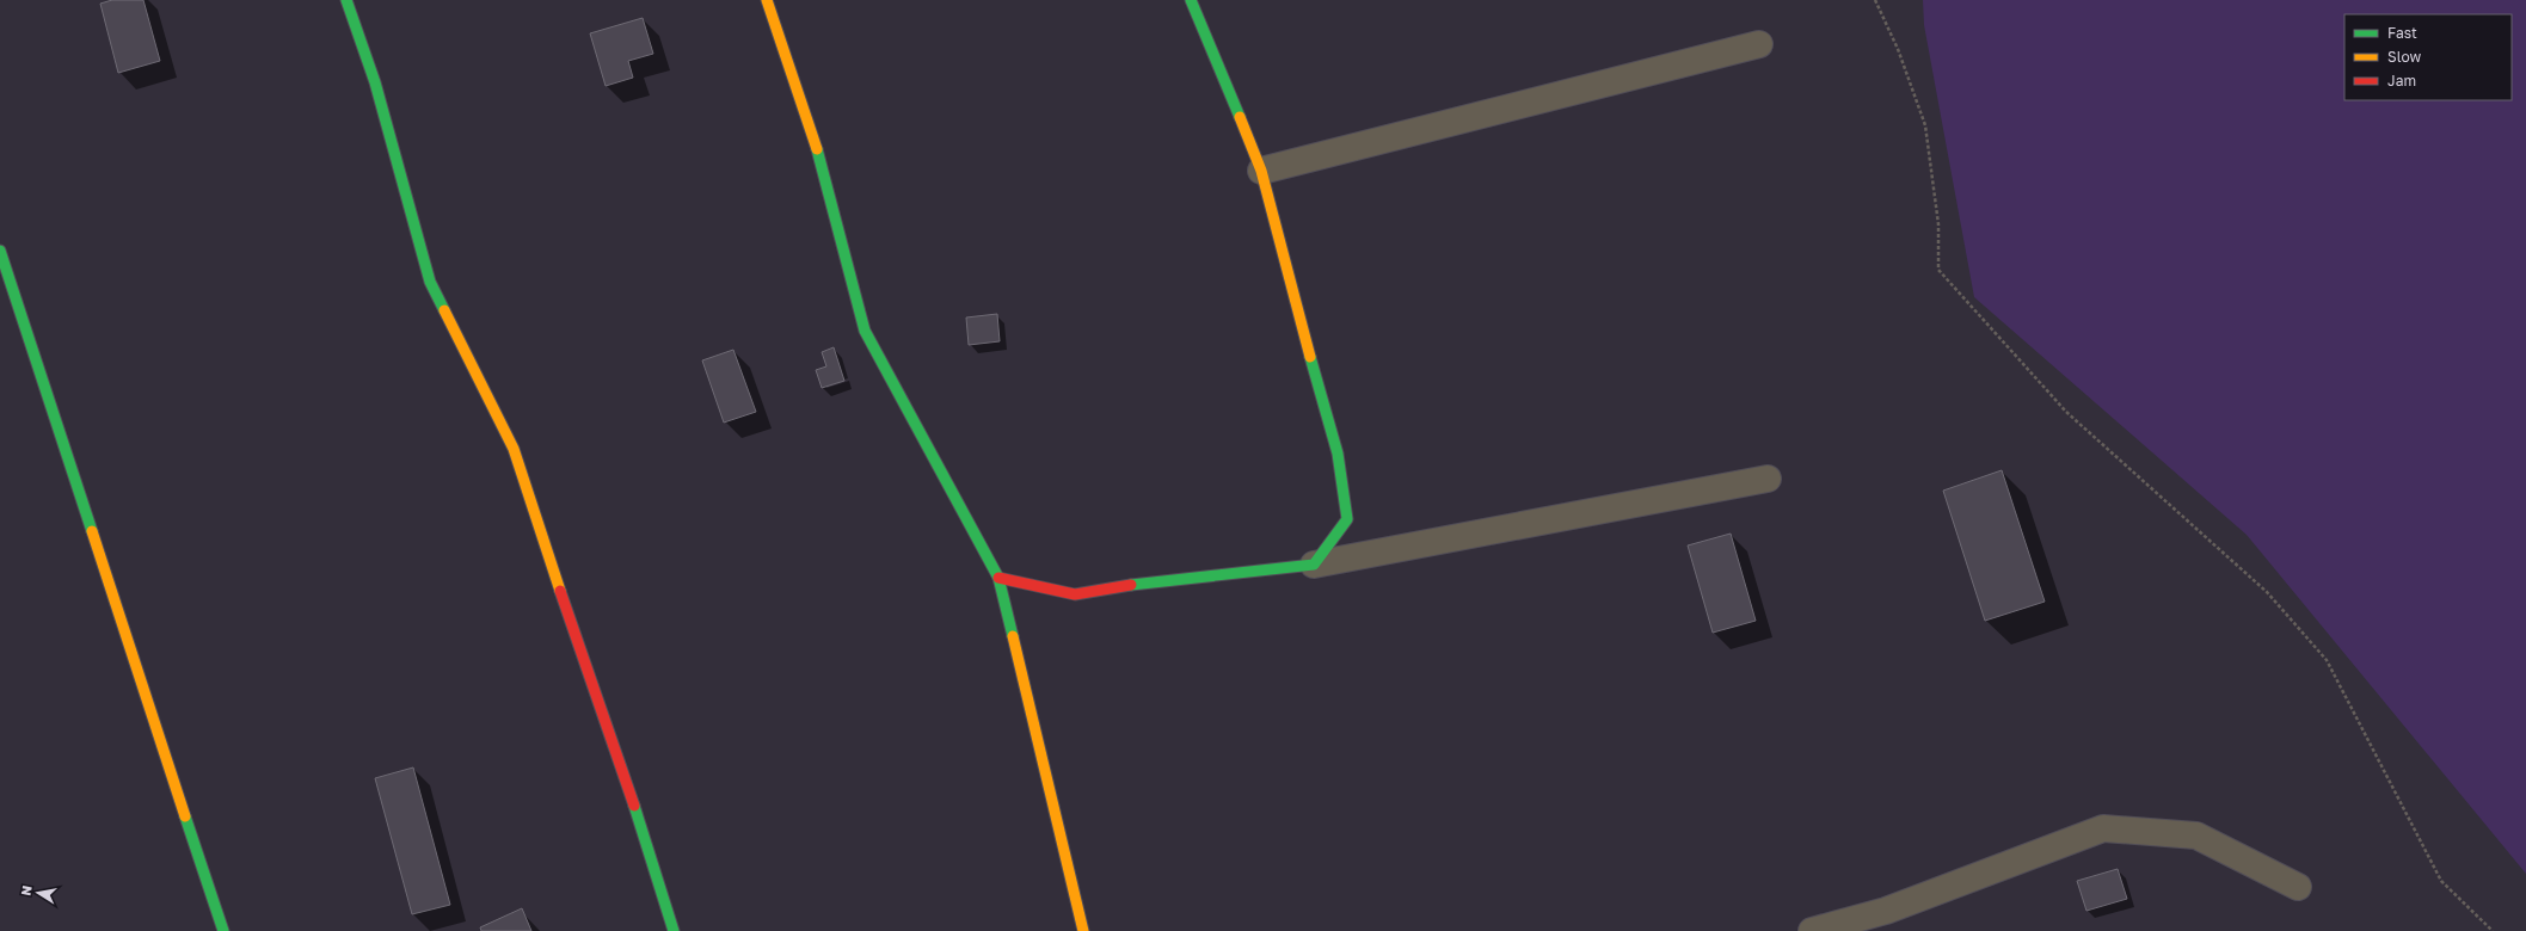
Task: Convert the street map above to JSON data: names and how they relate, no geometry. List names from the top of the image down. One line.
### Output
{"legend":["Fast","Slow","Jam"],"north":"left"}
